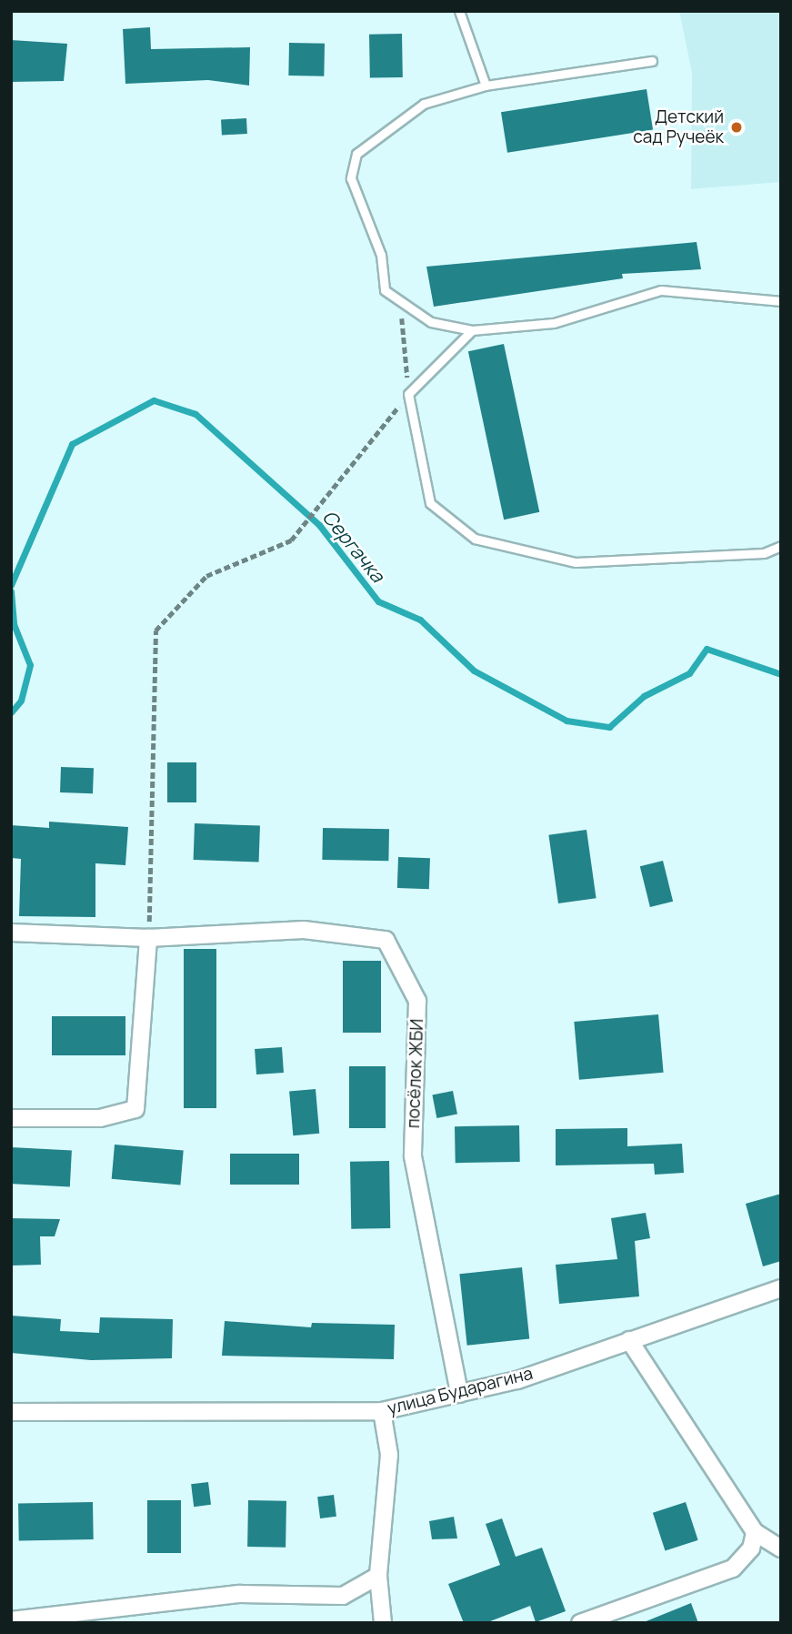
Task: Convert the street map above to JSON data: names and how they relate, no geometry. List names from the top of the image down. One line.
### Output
{"streets":{"street":["посёлок ЖБИ","улица Бударагина"]},"crossings":[["посёлок ЖБИ","улица Бударагина"]],"water":["Сергачка"],"places":["Детский сад Ручеёк"]}
